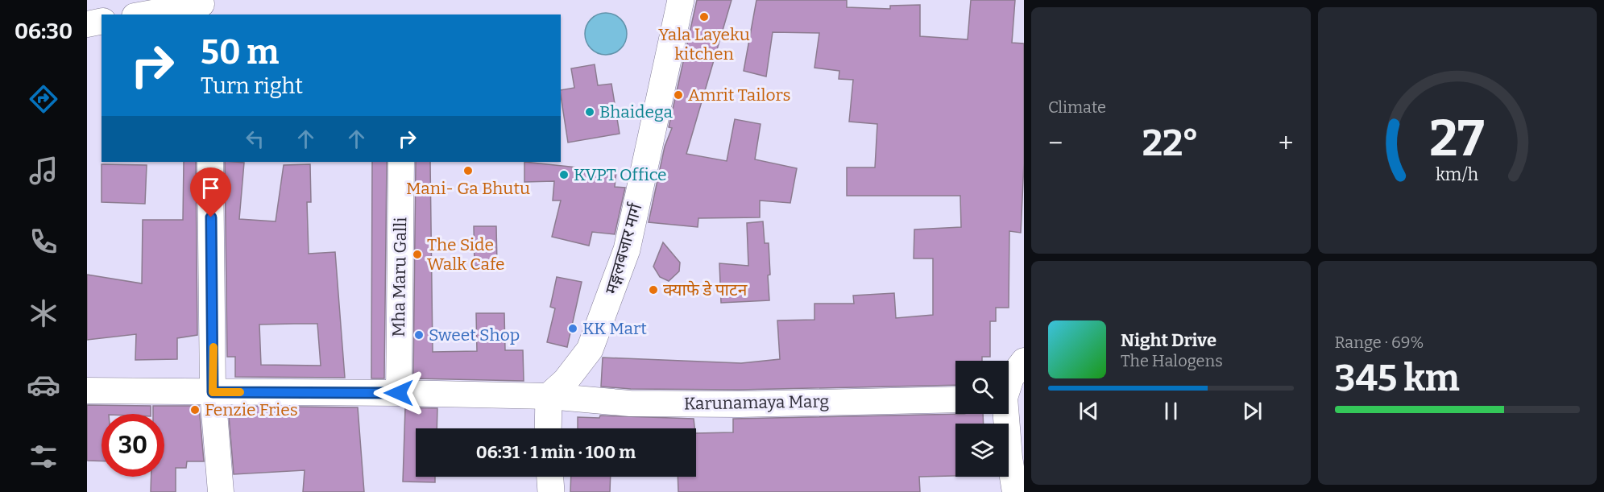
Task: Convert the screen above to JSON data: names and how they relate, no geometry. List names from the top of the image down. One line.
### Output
{"streets":{"main road":["मङ्गलबजार मार्ग"],"street":["Mha Maru Galli","Karunamaya Marg"]},"crossings":[["मङ्गलबजार मार्ग","Karunamaya Marg"],["Mha Maru Galli","Karunamaya Marg"]],"places":["Yala Layeku kitchen","Amrit Tailors","Bhaidega","Mani- Ga Bhutu","KVPT Office","The Side Walk Cafe","क्याफे डे पाटन","KK Mart","Sweet Shop","Fenzie Fries"],"page":{"tabs":"06:30","tile":["Climate",["Range · 69%","345 km"]],"turn":["50 m","Turn right"],"heat":["−","22°","+"],"song":["Night Drive","The Halogens"],"limit":"30","trip":"06:31 · 1 min · 100 m","gauge":["27","km/h"]}}
